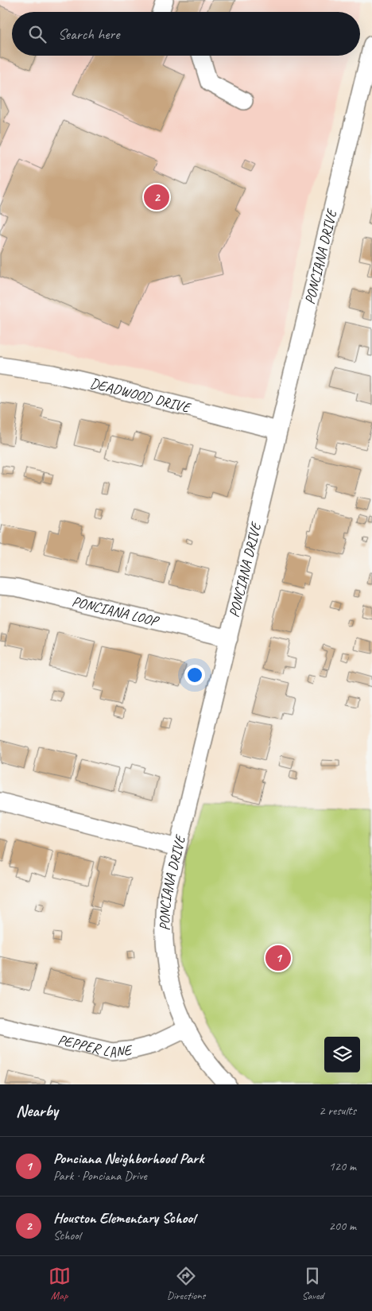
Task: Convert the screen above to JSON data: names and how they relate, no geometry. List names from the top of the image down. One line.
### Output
{"streets":{"street":["PONCIANA DRIVE","DEADWOOD DRIVE","PONCIANA LOOP","PEPPER LANE"]},"crossings":[["PONCIANA DRIVE","DEADWOOD DRIVE"],["PONCIANA DRIVE","PONCIANA LOOP"],["PONCIANA DRIVE","PEPPER LANE"]],"page":{"search":"Search here","pins":["2","1"],"heading":["Nearby","2 results"],"list":[{"mark":"1","name":"Ponciana Neighborhood Park","note":"Park · Ponciana Drive","value":"120 m"},{"mark":"2","name":"Houston Elementary School","note":"School","value":"200 m"}],"nav":["Map","Directions","Saved"]}}
